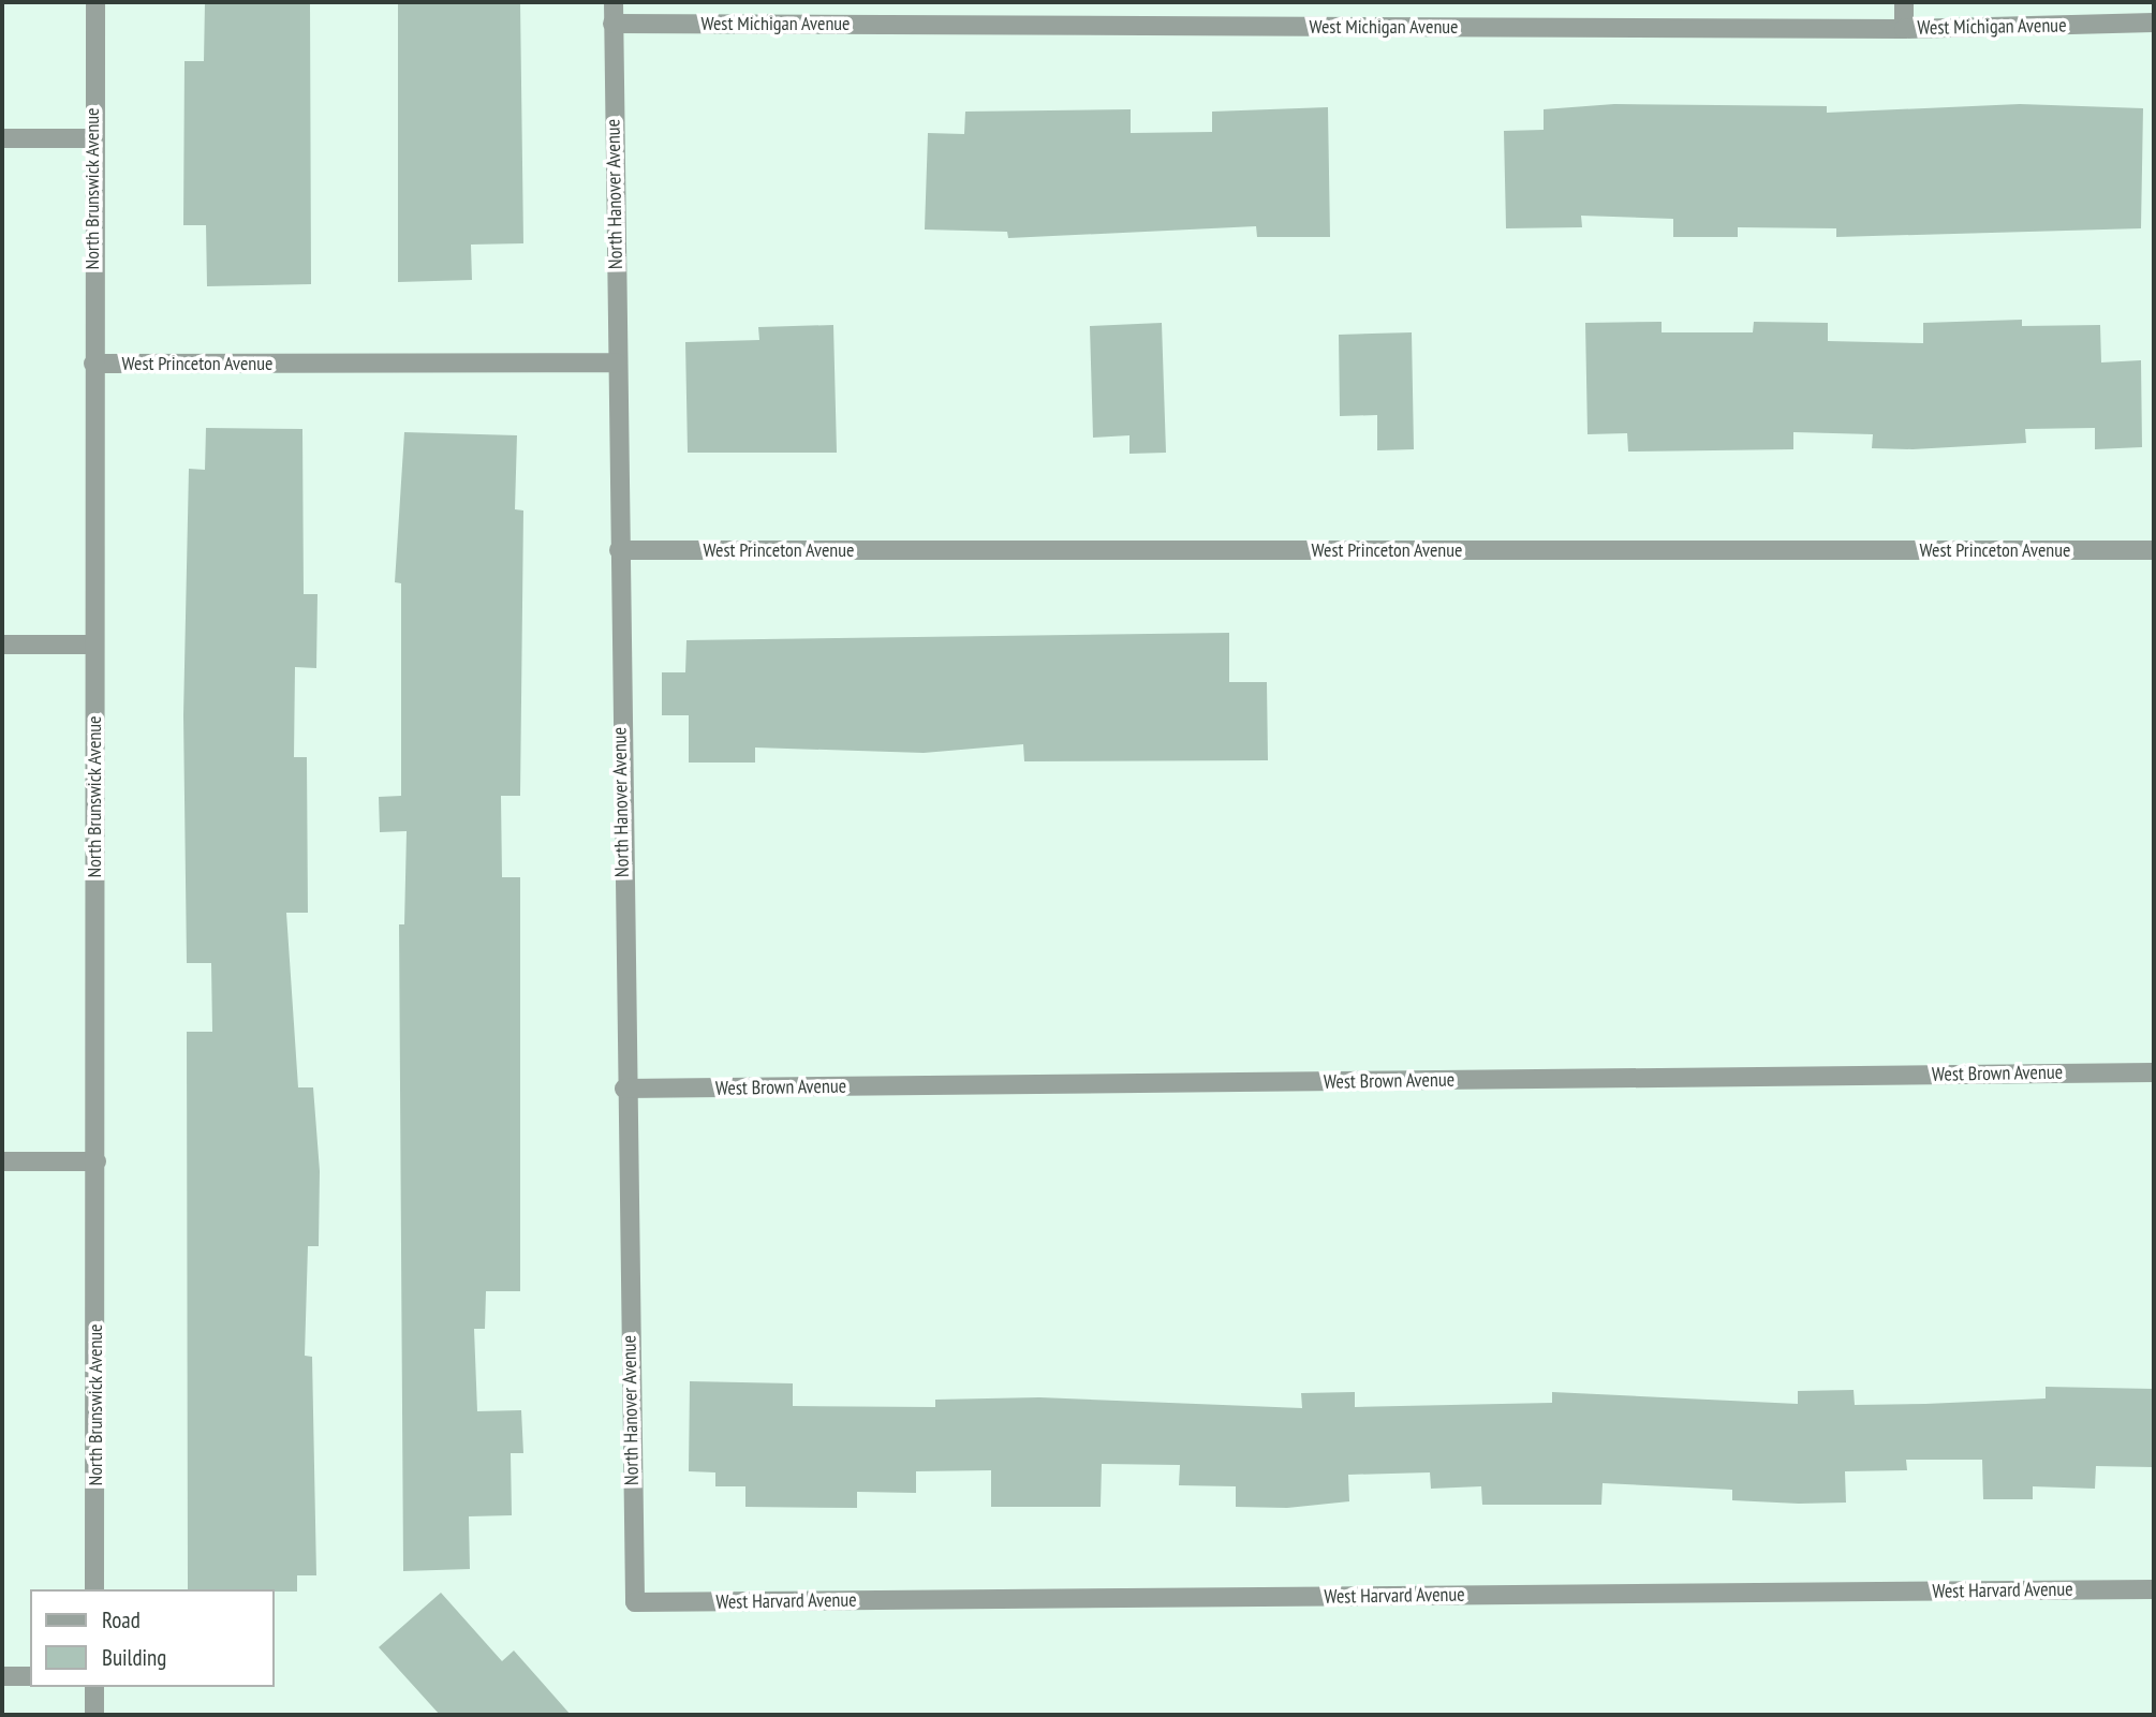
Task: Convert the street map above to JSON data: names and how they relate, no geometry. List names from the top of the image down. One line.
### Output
{"streets":{"street":["West Michigan Avenue","North Brunswick Avenue","North Hanover Avenue","West Princeton Avenue","West Brown Avenue","West Harvard Avenue"]},"crossings":[["West Michigan Avenue","North Hanover Avenue"],["North Brunswick Avenue","West Princeton Avenue"],["North Hanover Avenue","West Princeton Avenue"],["North Hanover Avenue","West Brown Avenue"],["North Hanover Avenue","West Harvard Avenue"]],"legend":["Road","Building"]}
